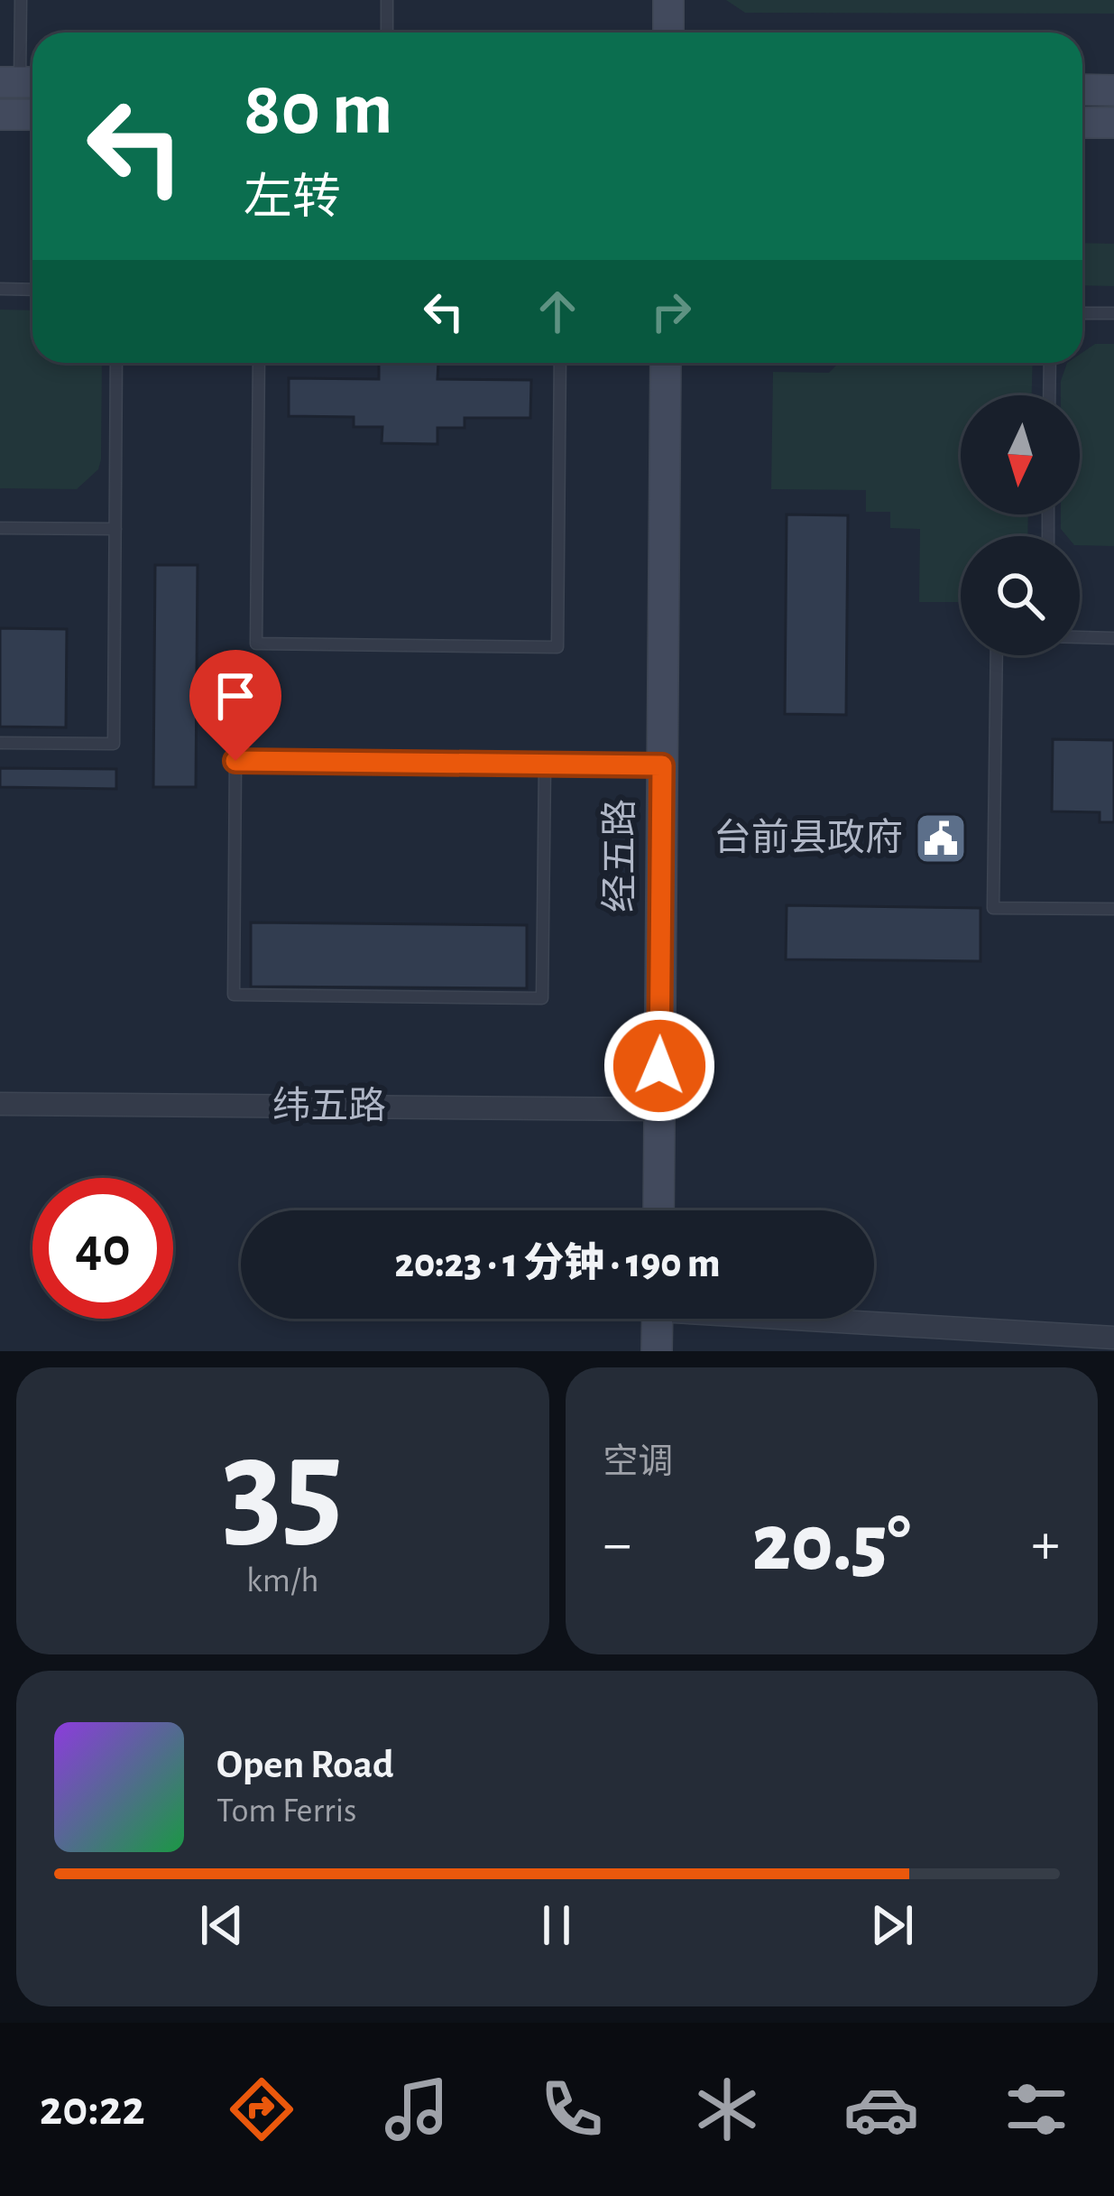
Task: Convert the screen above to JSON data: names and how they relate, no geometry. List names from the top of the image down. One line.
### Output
{"streets":{"street":["经五路","纬五路"]},"crossings":[["经五路","纬五路"]],"places":{"public building":["台前县政府"]},"north":"bottom","page":{"turn":["80 m","左转"],"limit":"40","trip":"20:23 · 1 分钟 · 190 m","tile":[["35","km/h"],"空调"],"heat":["−","20.5°","+"],"song":["Open Road","Tom Ferris"],"tabs":"20:22"}}
